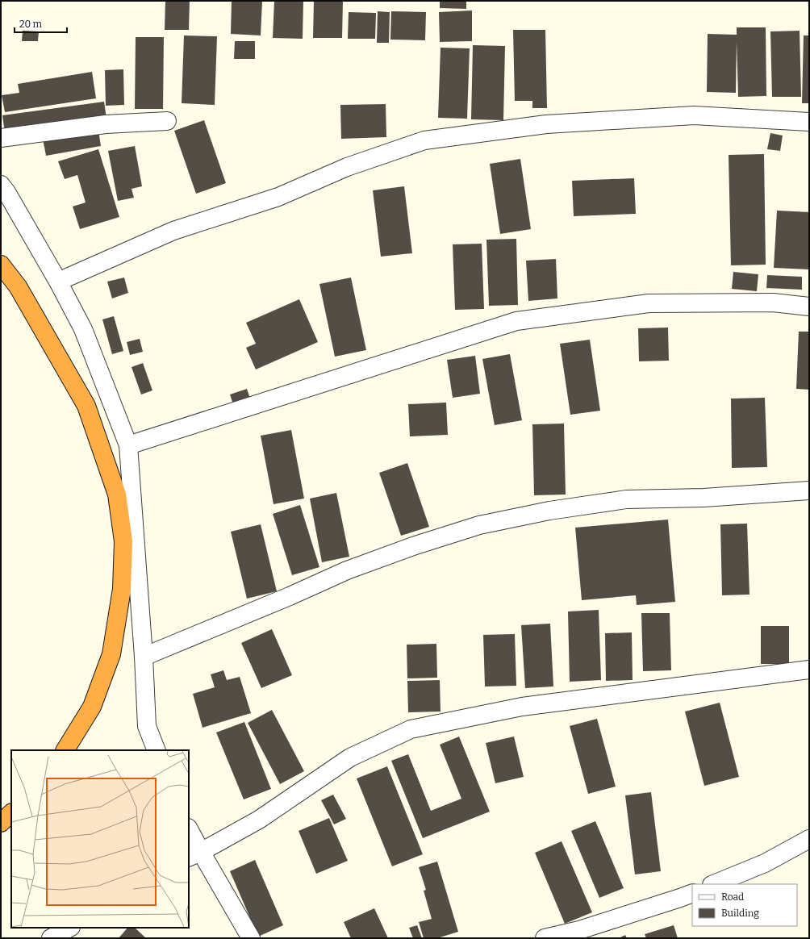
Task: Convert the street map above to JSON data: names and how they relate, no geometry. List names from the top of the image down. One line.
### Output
{"legend":["Road","Building"],"scale_bar":"20 m"}
